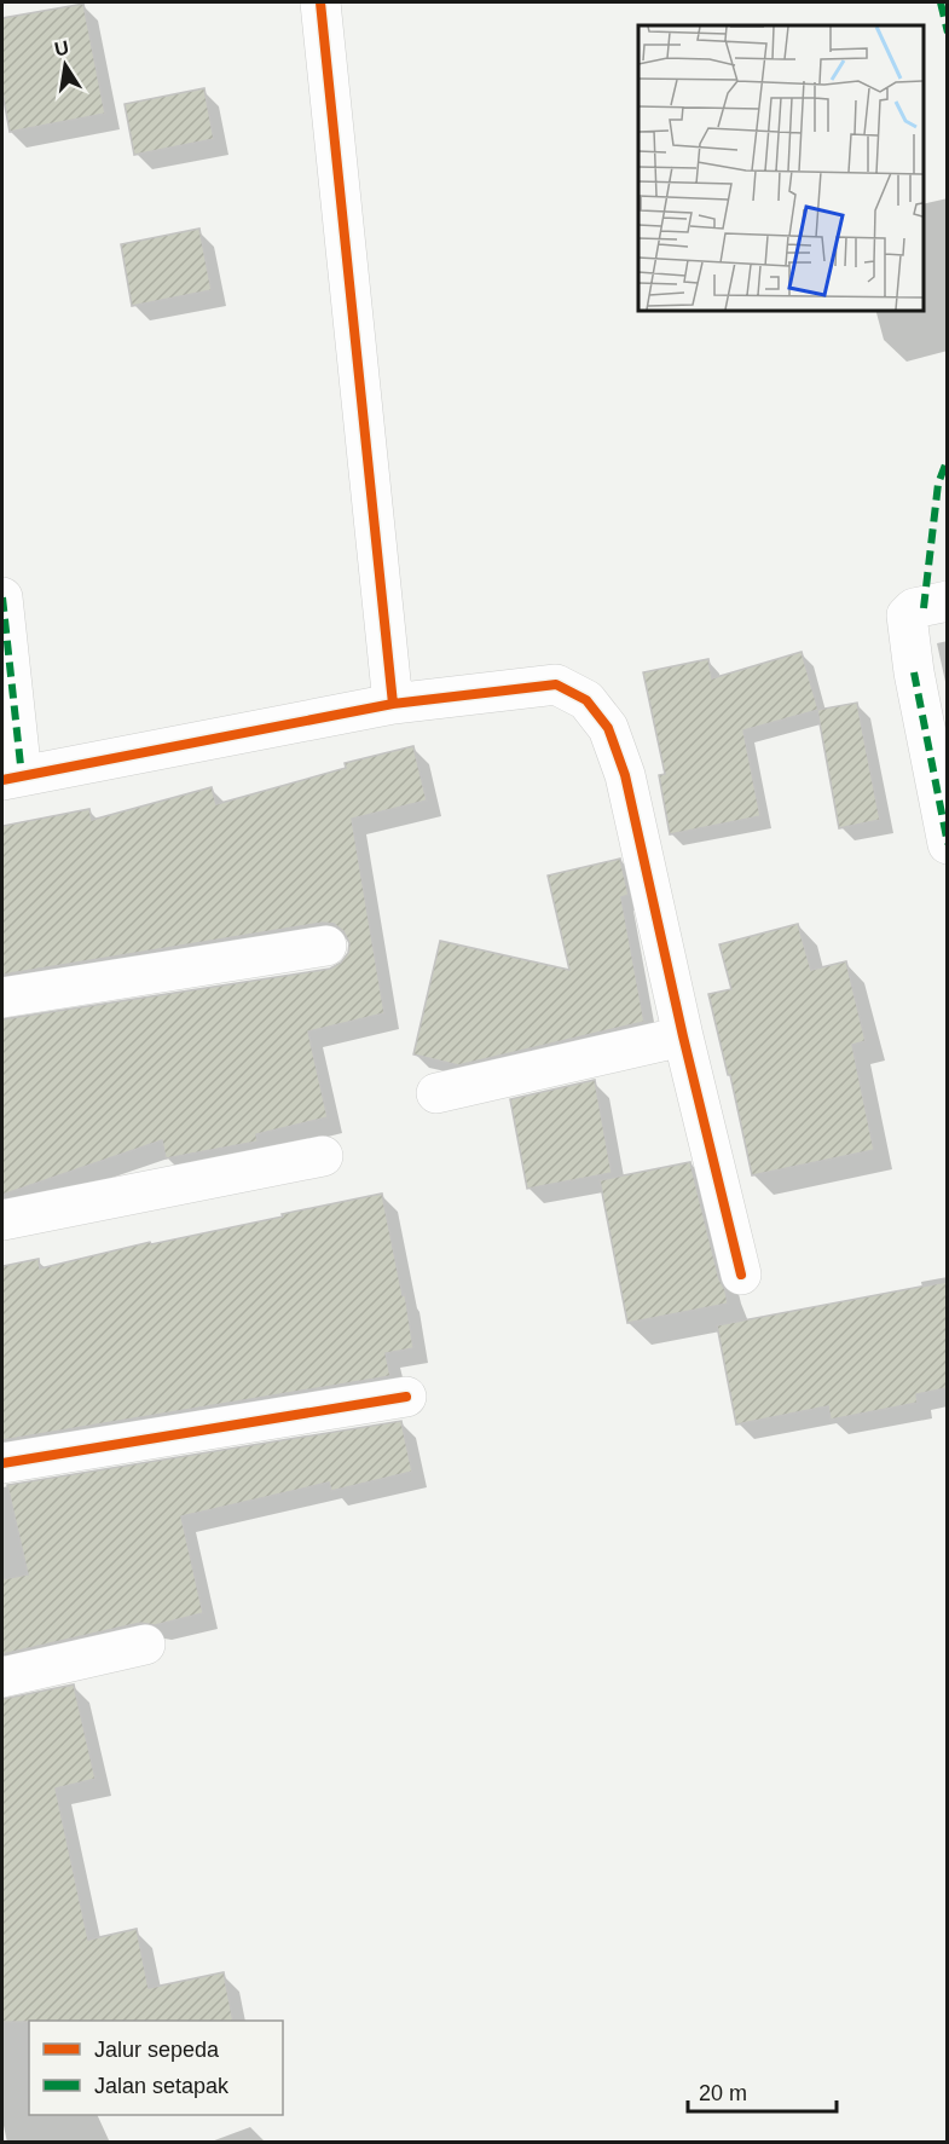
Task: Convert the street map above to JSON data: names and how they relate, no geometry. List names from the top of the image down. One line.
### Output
{"legend":["Jalur sepeda","Jalan setapak"],"scale_bar":"20 m","north":"top"}
